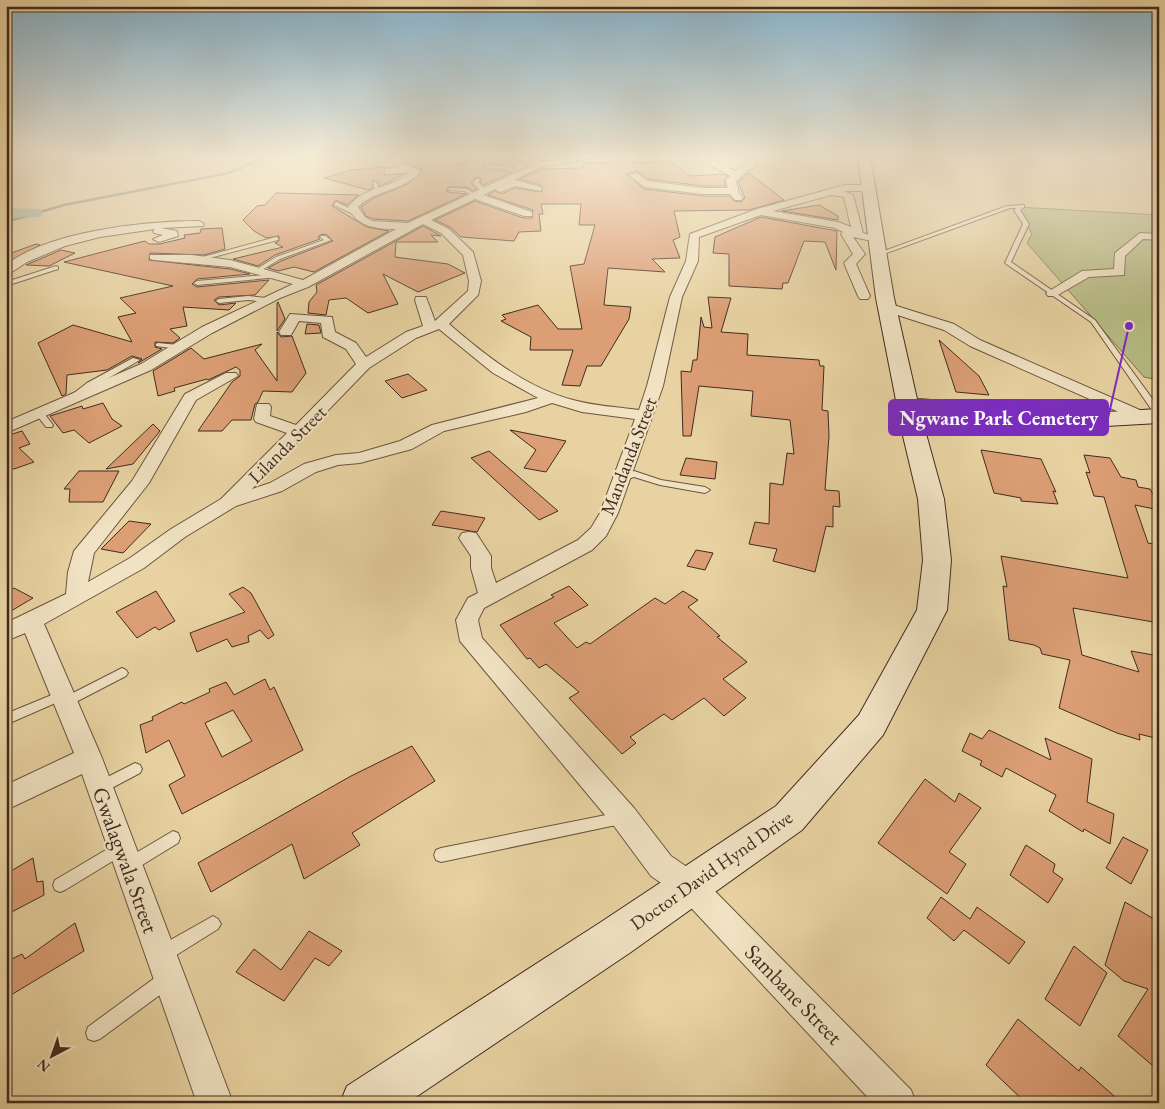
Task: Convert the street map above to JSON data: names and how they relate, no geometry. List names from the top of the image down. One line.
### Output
{"streets":{"main road":["Doctor David Hynd Drive"],"street":["Lilanda Street","Mandanda Street","Gwalagwala Street","Sambane Street"]},"crossings":[["Lilanda Street","Gwalagwala Street"],["Mandanda Street","Doctor David Hynd Drive"],["Mandanda Street","Sambane Street"],["Doctor David Hynd Drive","Sambane Street"]],"places":["Ngwane Park Cemetery"],"north":"bottom left"}
